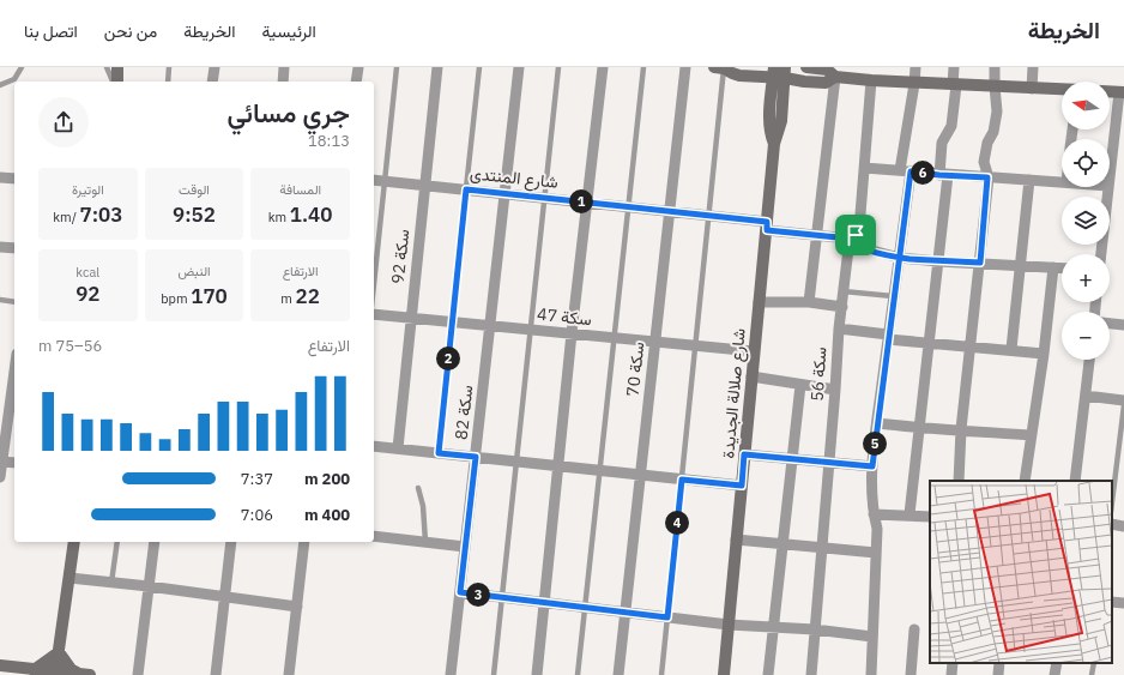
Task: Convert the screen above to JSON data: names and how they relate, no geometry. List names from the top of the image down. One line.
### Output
{"streets":{"street":["شارع المنتدى","سكة 92","سكة 47","سكة 70","سكة 56","شارع صلالة الجديدة","سكة 82"]},"crossings":[["شارع المنتدى","سكة 92"],["شارع المنتدى","سكة 70"],["شارع المنتدى","سكة 56"],["شارع المنتدى","شارع صلالة الجديدة"],["شارع المنتدى","سكة 82"],["سكة 92","سكة 47"],["سكة 47","سكة 70"],["سكة 47","شارع صلالة الجديدة"],["سكة 47","سكة 82"]],"north":"left","page":{"header":"الخريطة","nav":["الرئيسية","الخريطة","من نحن","اتصل بنا"],"map_buttons":["+","−"],"heading":["جري مسائي","18:13"],"pins":["6","1","2","5","4","3"],"stats":[["المسافة","1.40 km"],["الوقت","9:52"],["الوتيرة","7:03 /km"],["الارتفاع","22 m"],["النبض","170 bpm"],["kcal","92"]],"chart":["الارتفاع","56–75 m"],"list":[{"name":"200 m","note":"7:37"},{"name":"400 m","note":"7:06"}]}}
